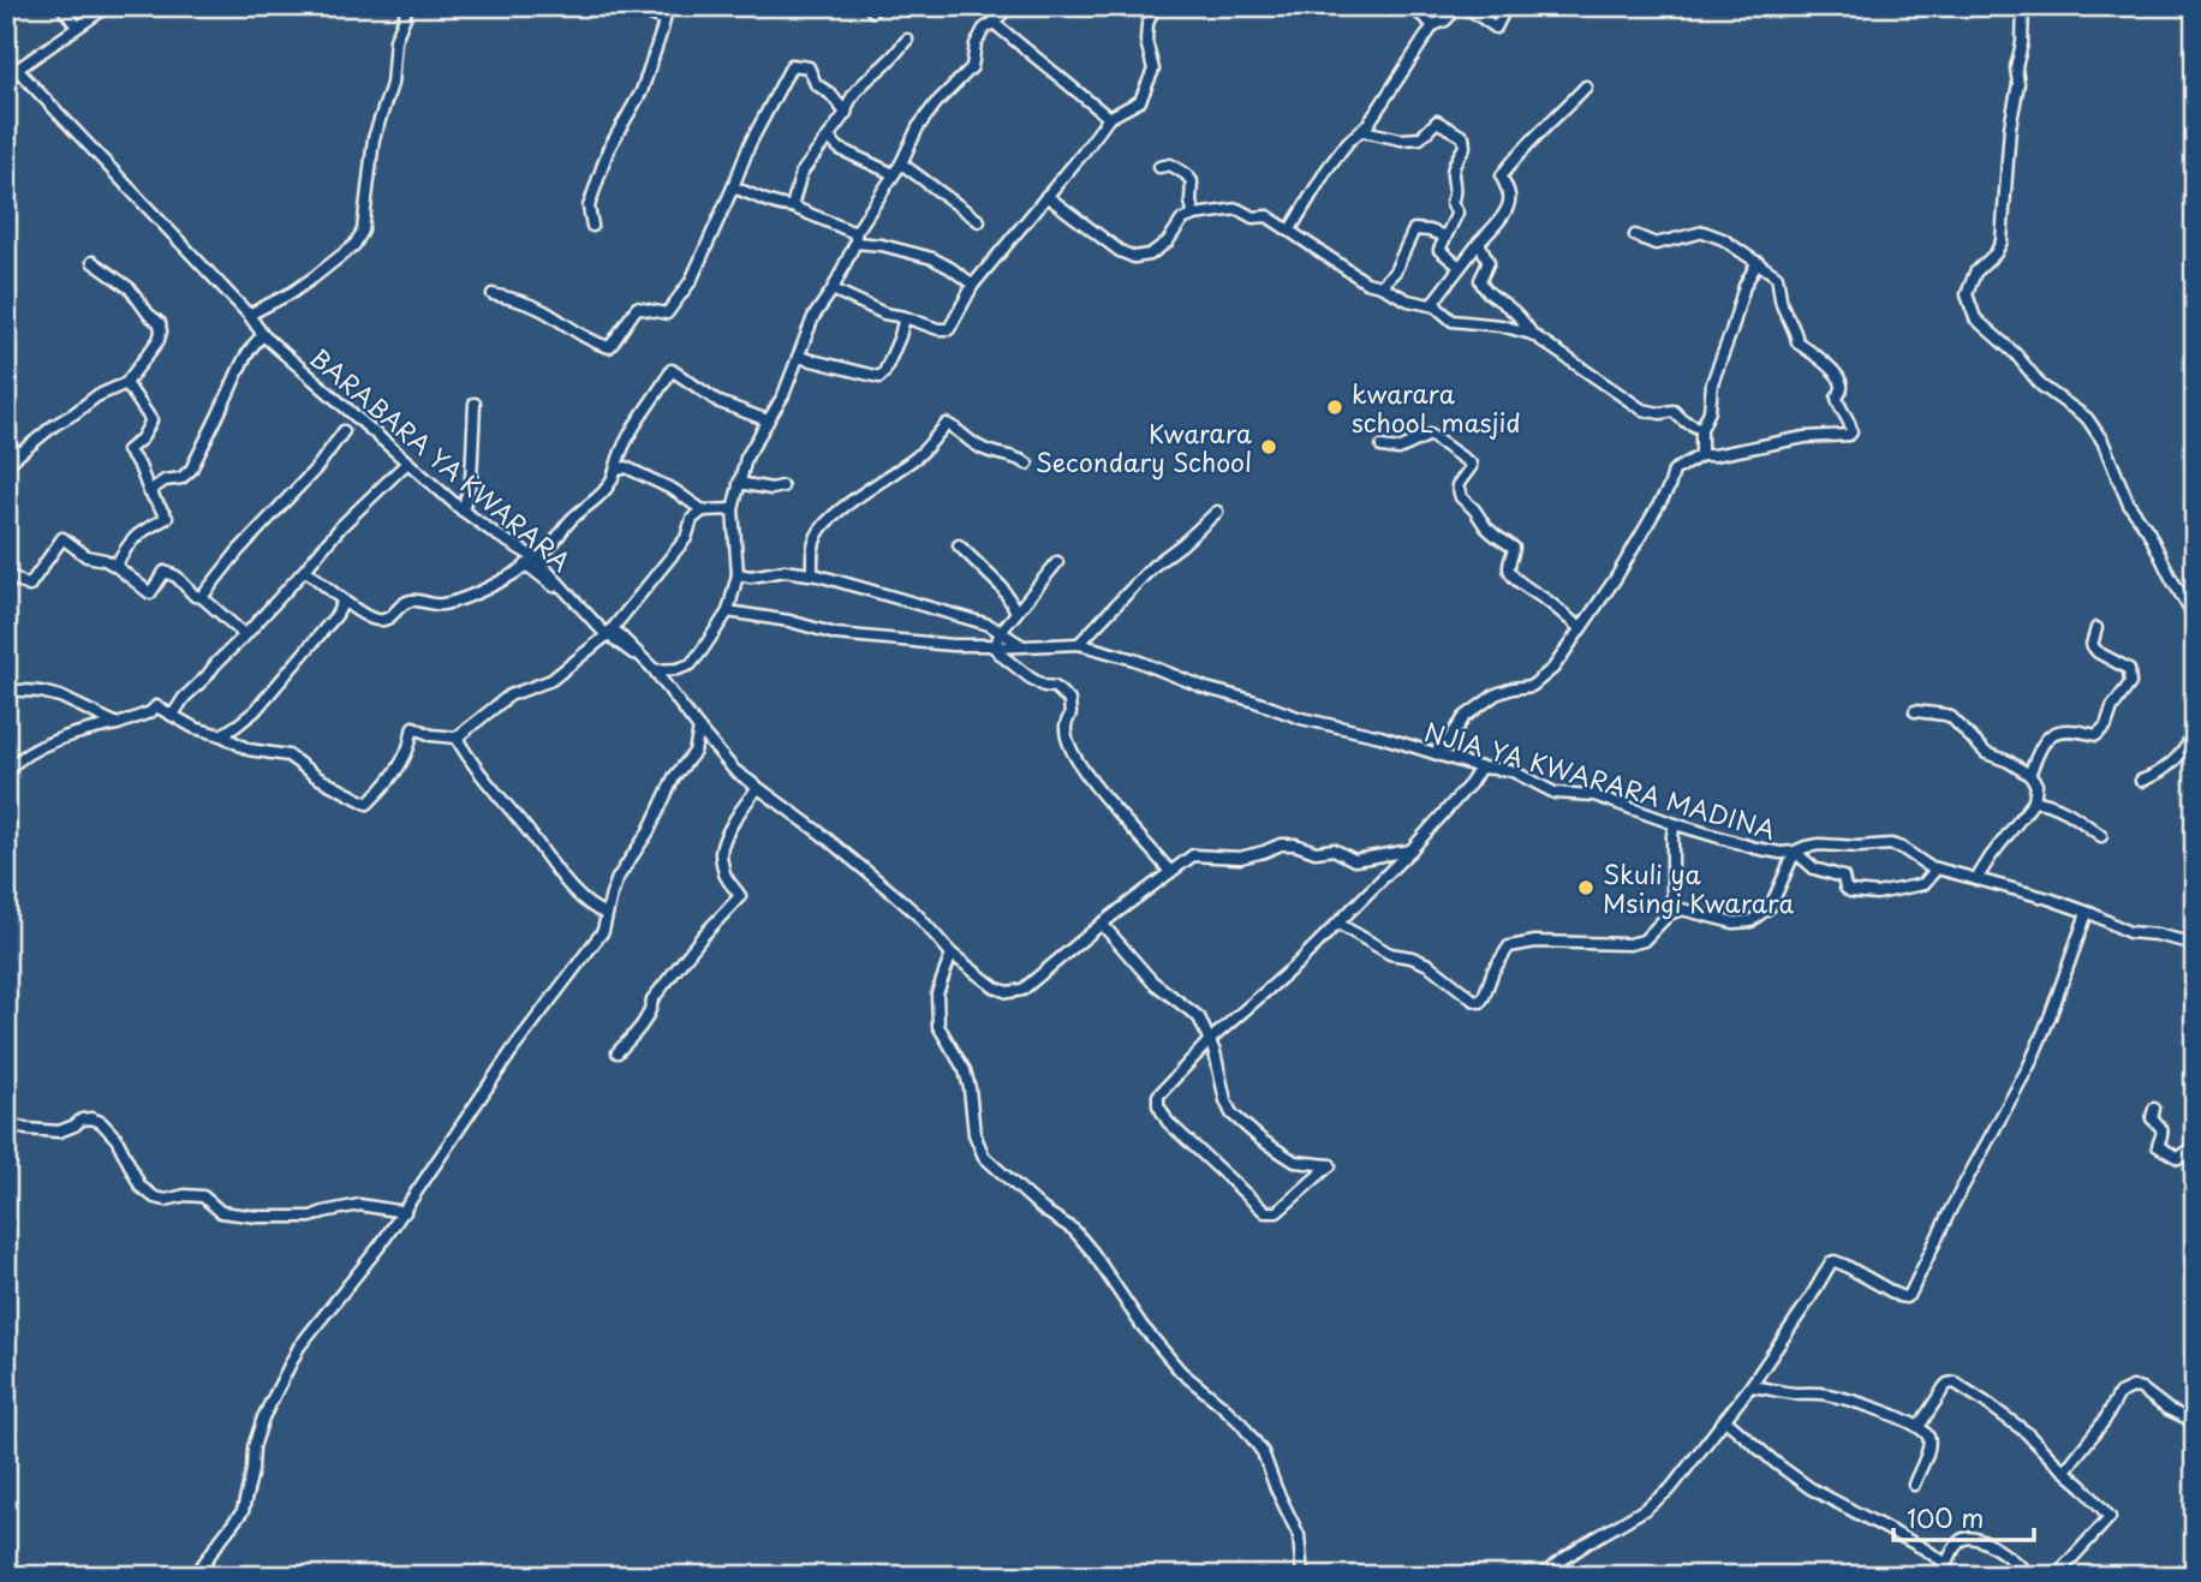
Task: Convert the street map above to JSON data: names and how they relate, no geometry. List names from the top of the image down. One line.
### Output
{"streets":{"street":["BARABARA YA KWARARA","NJIA YA KWARARA MADINA"]},"places":["kwarara schooL masjid","Kwarara Secondary School","Skuli ya Msingi Kwarara"],"scale_bar":"100 m"}
